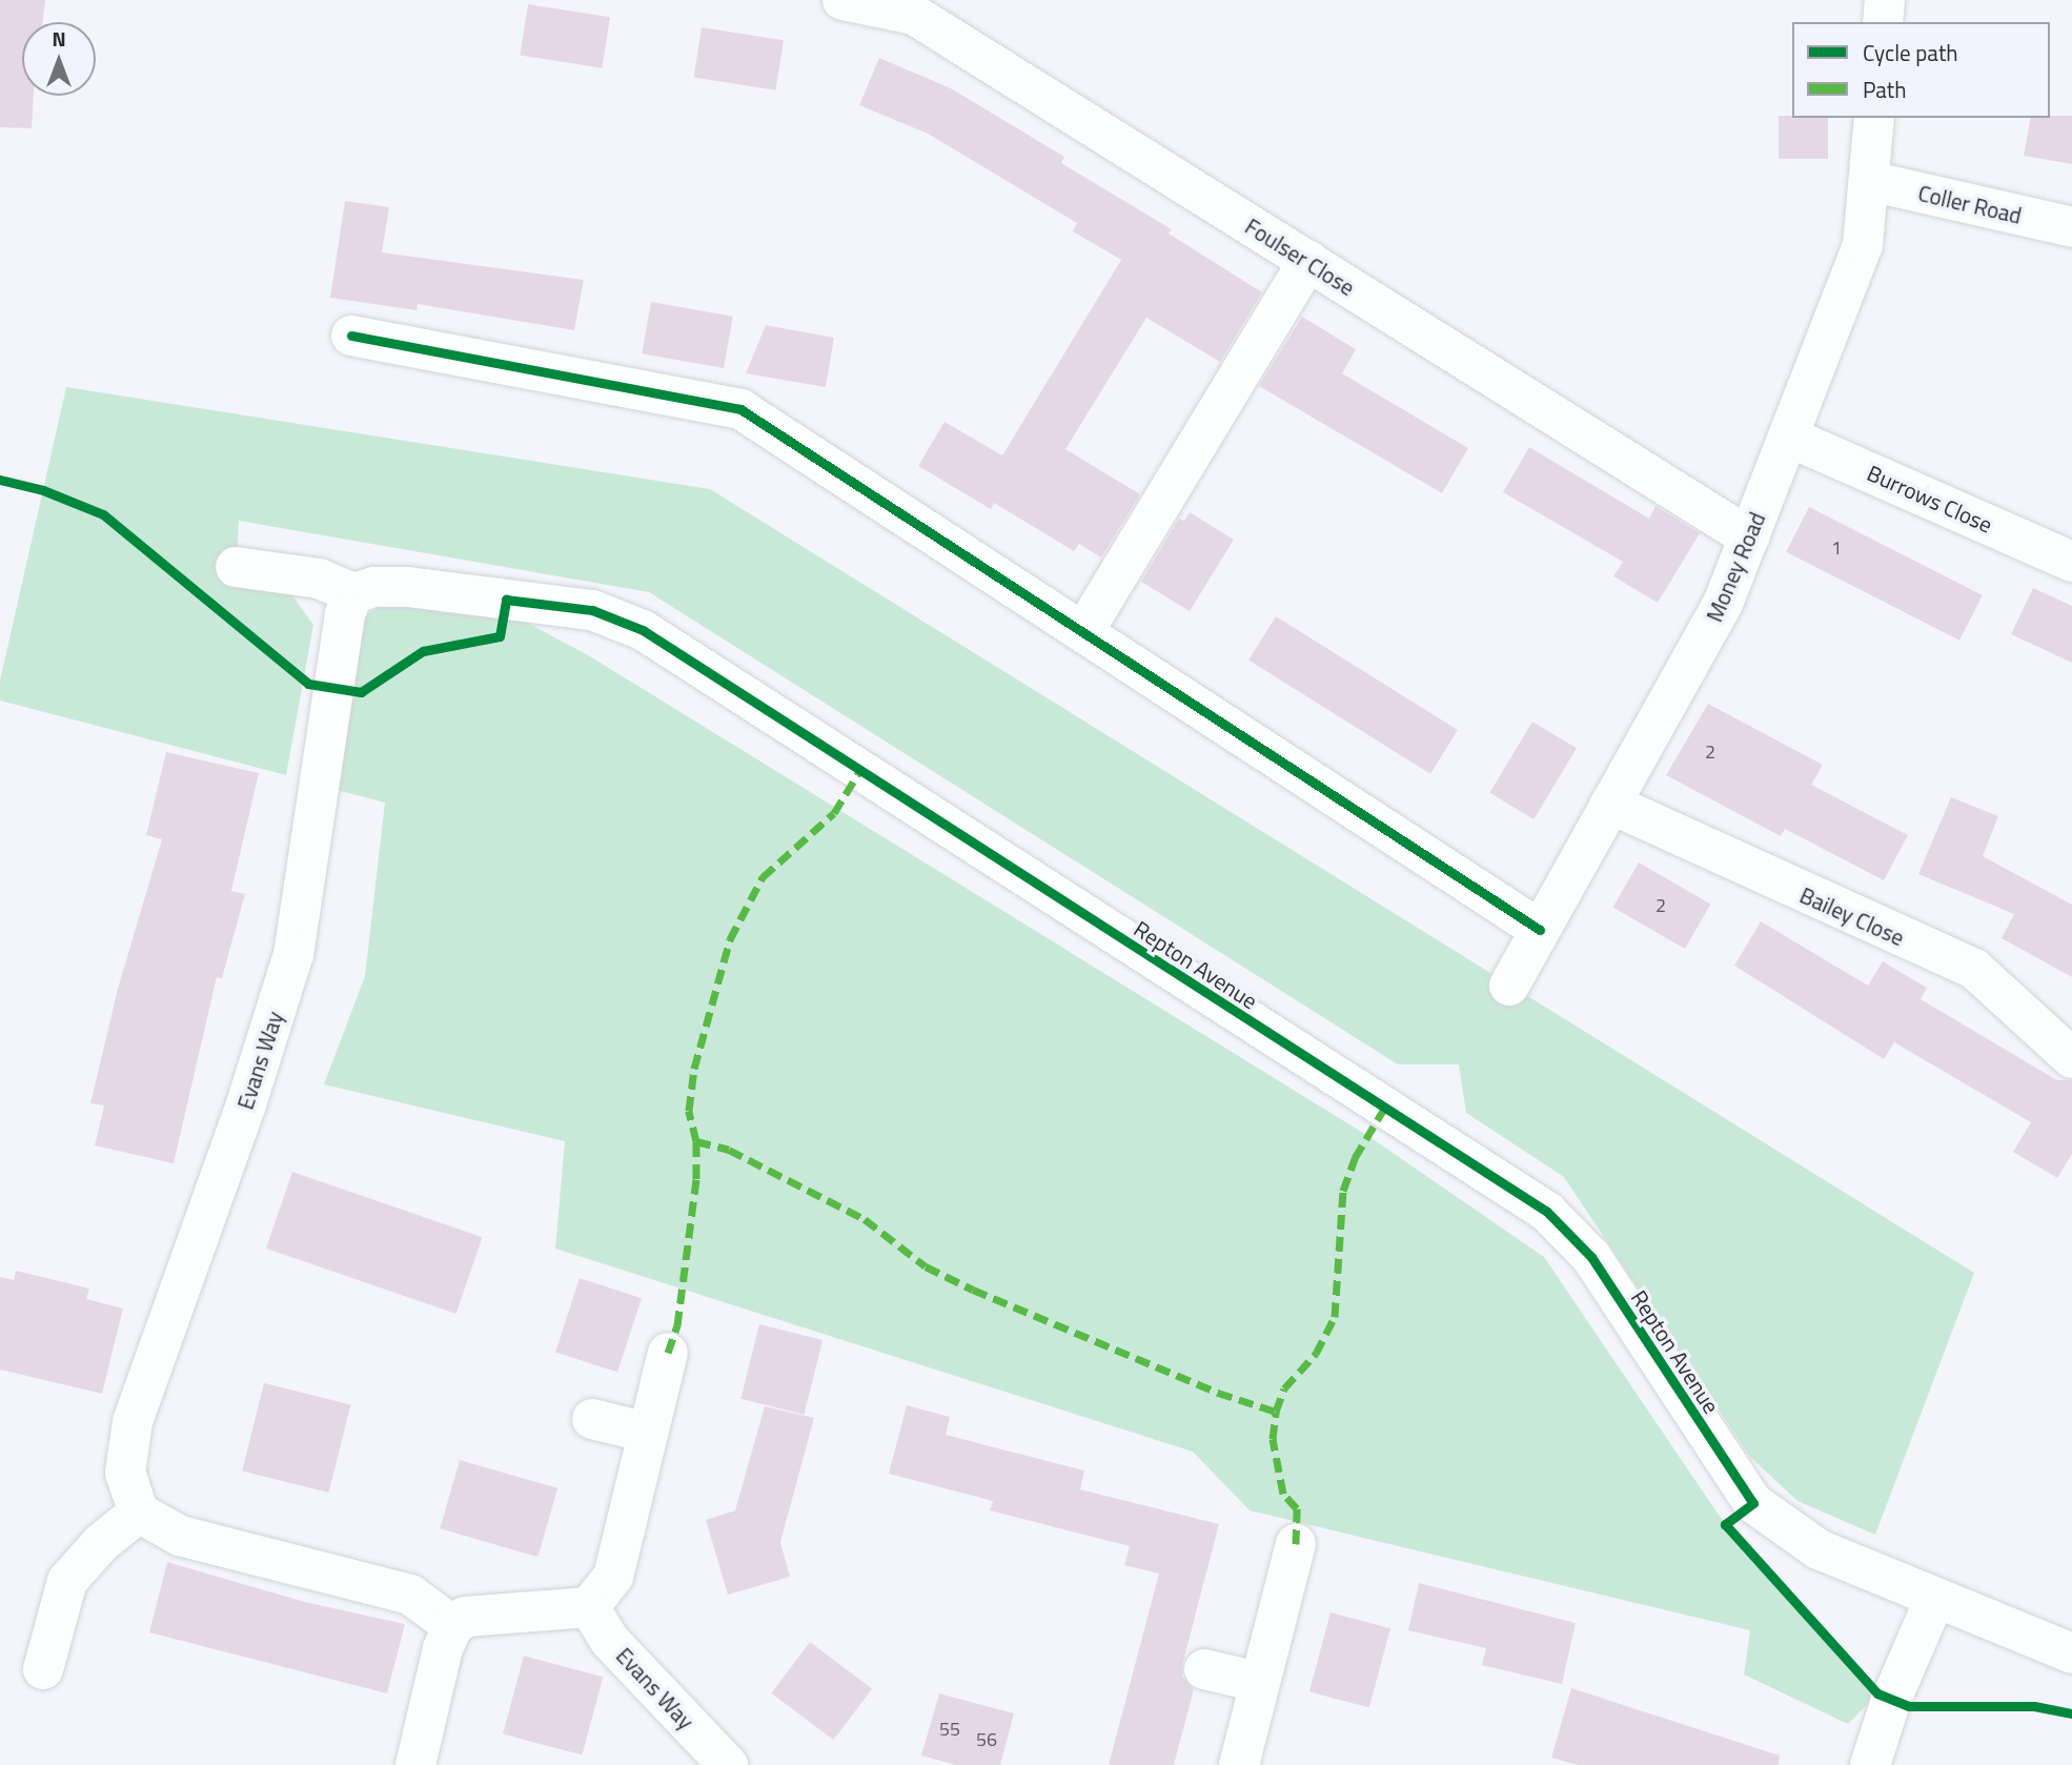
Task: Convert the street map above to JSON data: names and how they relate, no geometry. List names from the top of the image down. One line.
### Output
{"streets":{"street":["Coller Road","Foulser Close","Burrows Close","Money Road","Bailey Close","Repton Avenue","Evans Way"]},"crossings":[["Coller Road","Money Road"],["Foulser Close","Money Road"],["Burrows Close","Money Road"],["Money Road","Bailey Close"],["Repton Avenue","Evans Way"]],"house_numbers":["1","2","2","55","56"],"legend":["Cycle path","Path"],"north":"top"}
